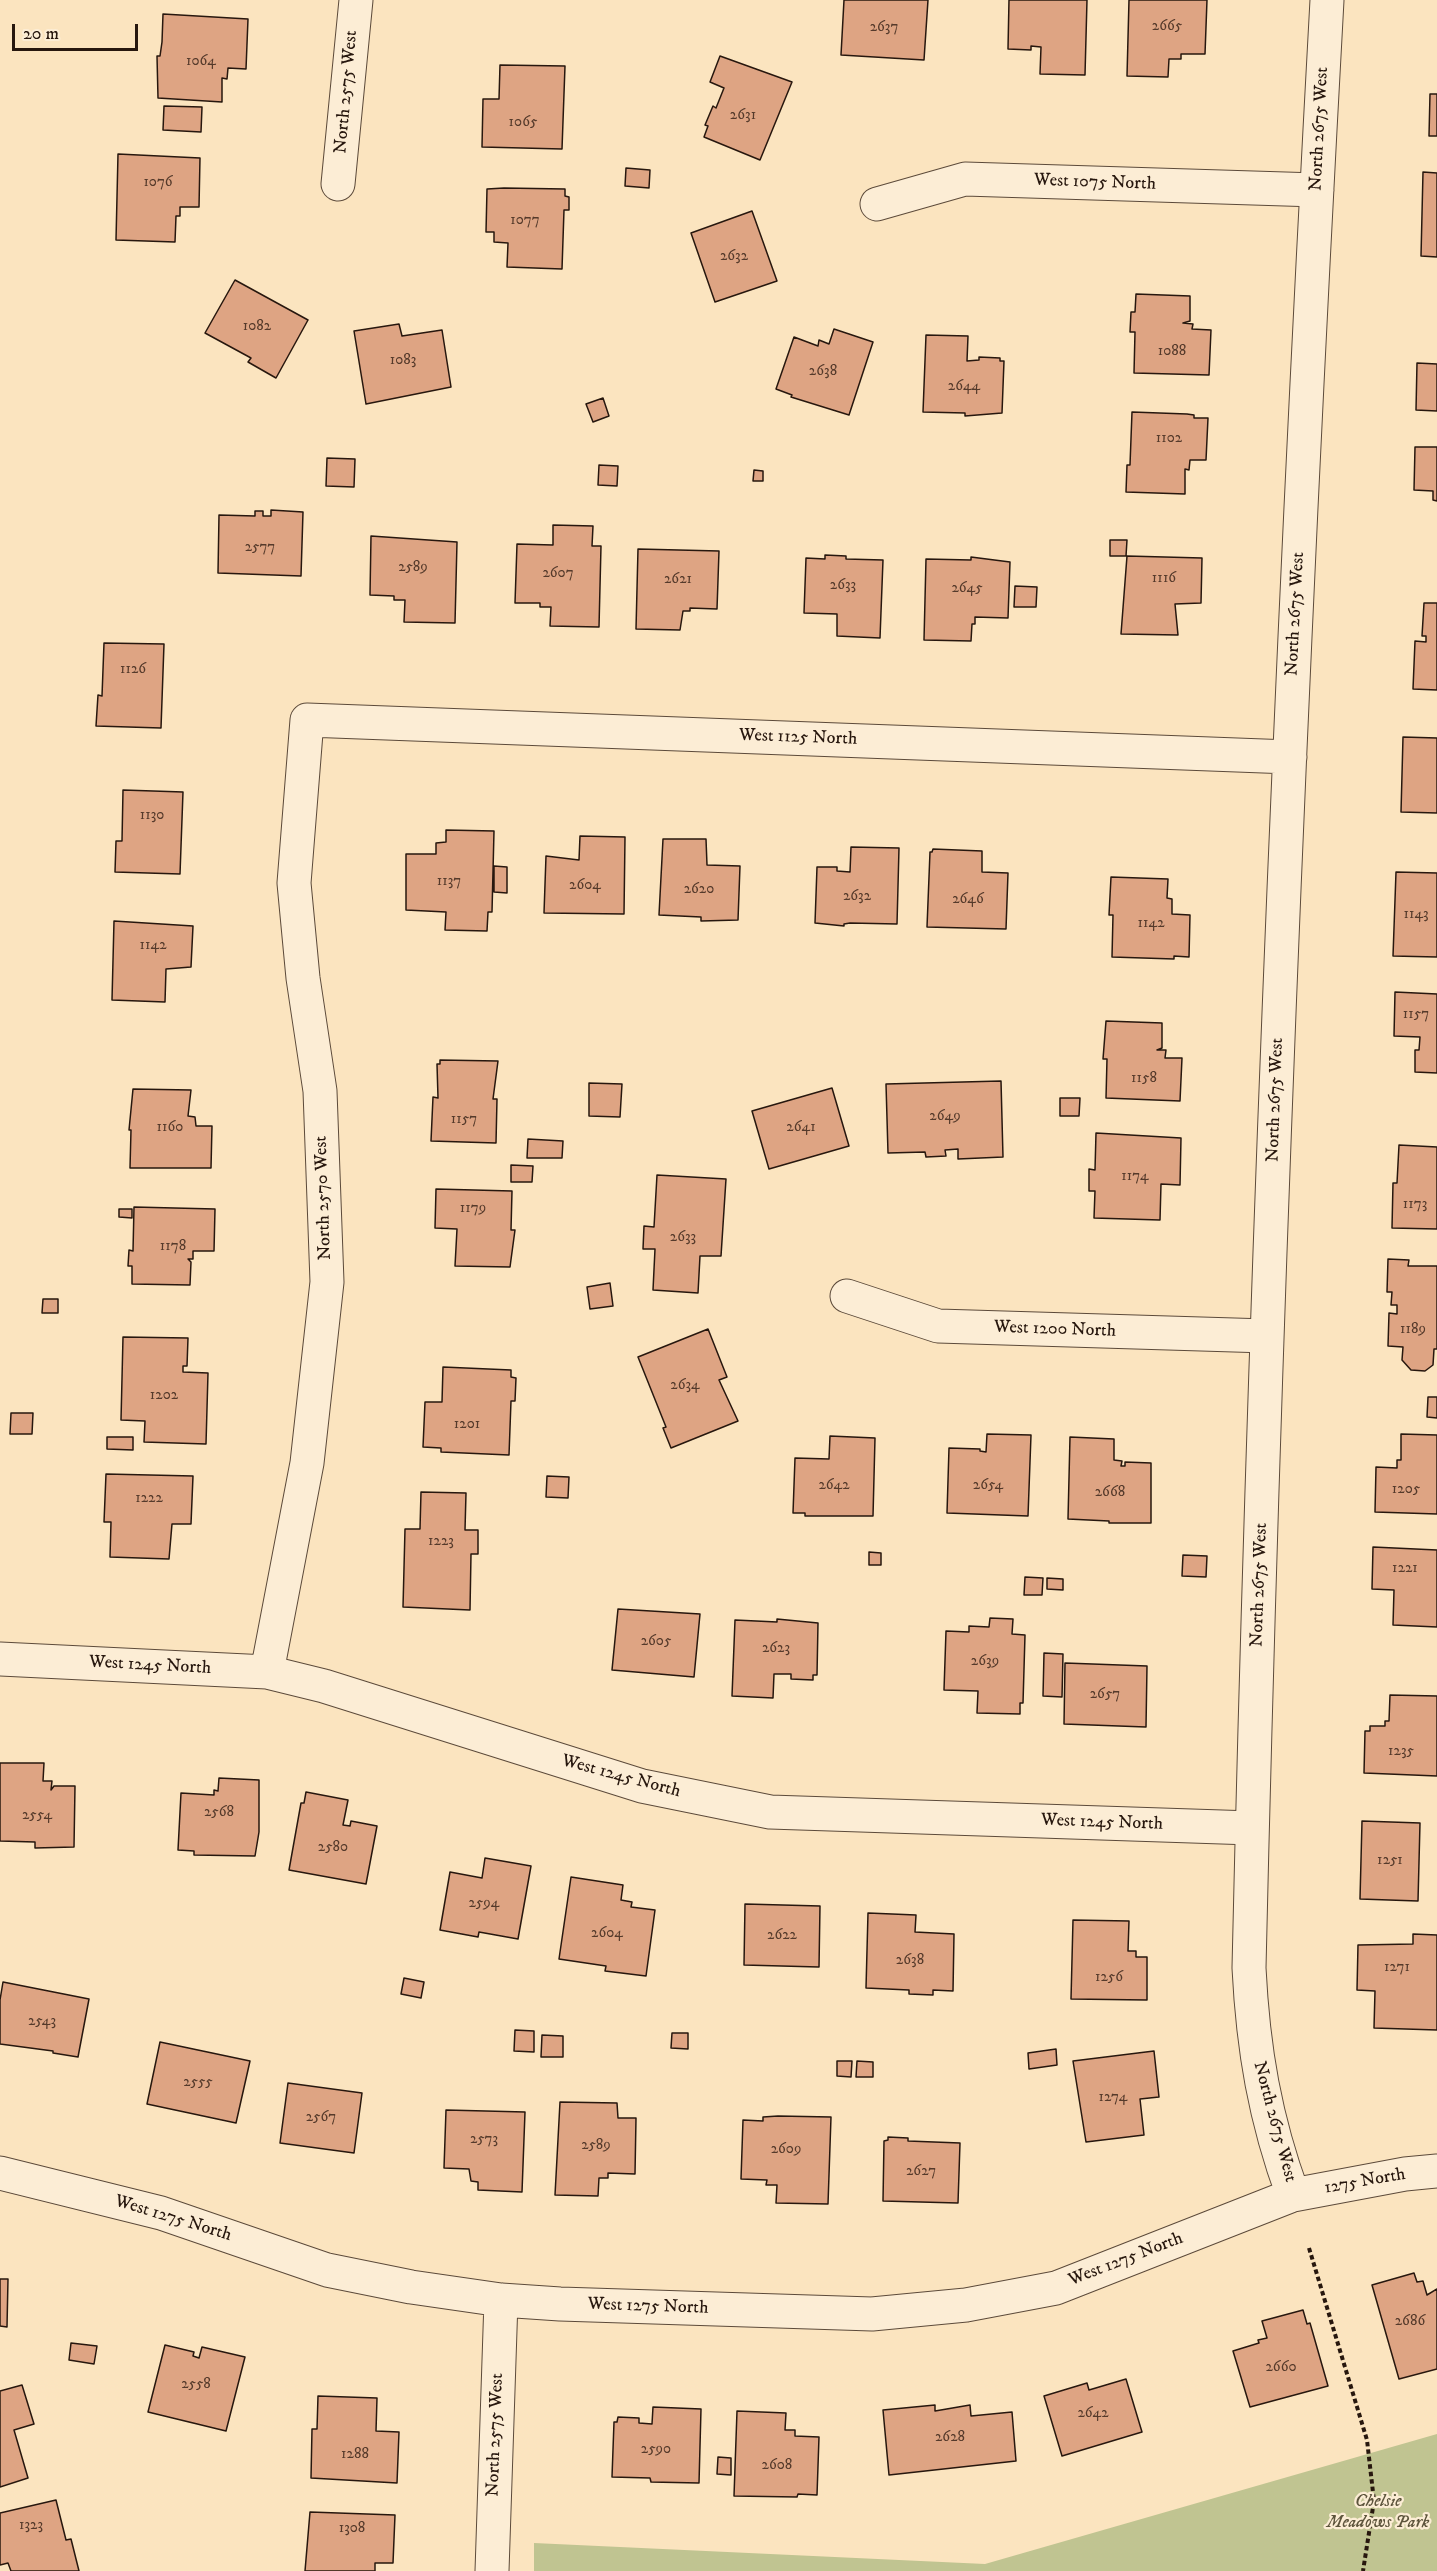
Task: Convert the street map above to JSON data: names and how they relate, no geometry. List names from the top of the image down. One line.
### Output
{"streets":{"street":["North 2575 West","North 2675 West","West 1075 North","West 1125 North","North 2570 West","West 1200 North","West 1245 North","1275 North","West 1275 North"]},"crossings":[["North 2575 West","West 1275 North"],["North 2675 West","West 1075 North"],["North 2675 West","West 1125 North"],["North 2675 West","West 1200 North"],["North 2675 West","West 1245 North"],["North 2675 West","1275 North"],["North 2675 West","West 1275 North"],["West 1125 North","North 2570 West"],["North 2570 West","West 1245 North"],["1275 North","West 1275 North"]],"parks":["Chelsie Meadows Park"],"house_numbers":["2665","2637","1064","2631","1065","1076","1077","2632","1082","1088","1083","2638","2644","1102","2577","2589","2607","1116","2621","2633","2645","1126","1130","1137","2604","2620","2632","2646","1143","1142","1142","1157","1158","2649","1157","1160","2641","1174","1173","1179","2633","1178","1189","2634","1202","1201","2642","2654","1205","2668","1222","1223","1221","2605","2623","2639","2657","1235","2568","2554","2580","1251","2594","2604","2622","2638","1271","1256","2543","2555","1274","2567","2573","2589","2609","2627","2686","2660","2558","2642","2628","2590","1288","2608","1323","1308"],"scale_bar":"20 m"}
